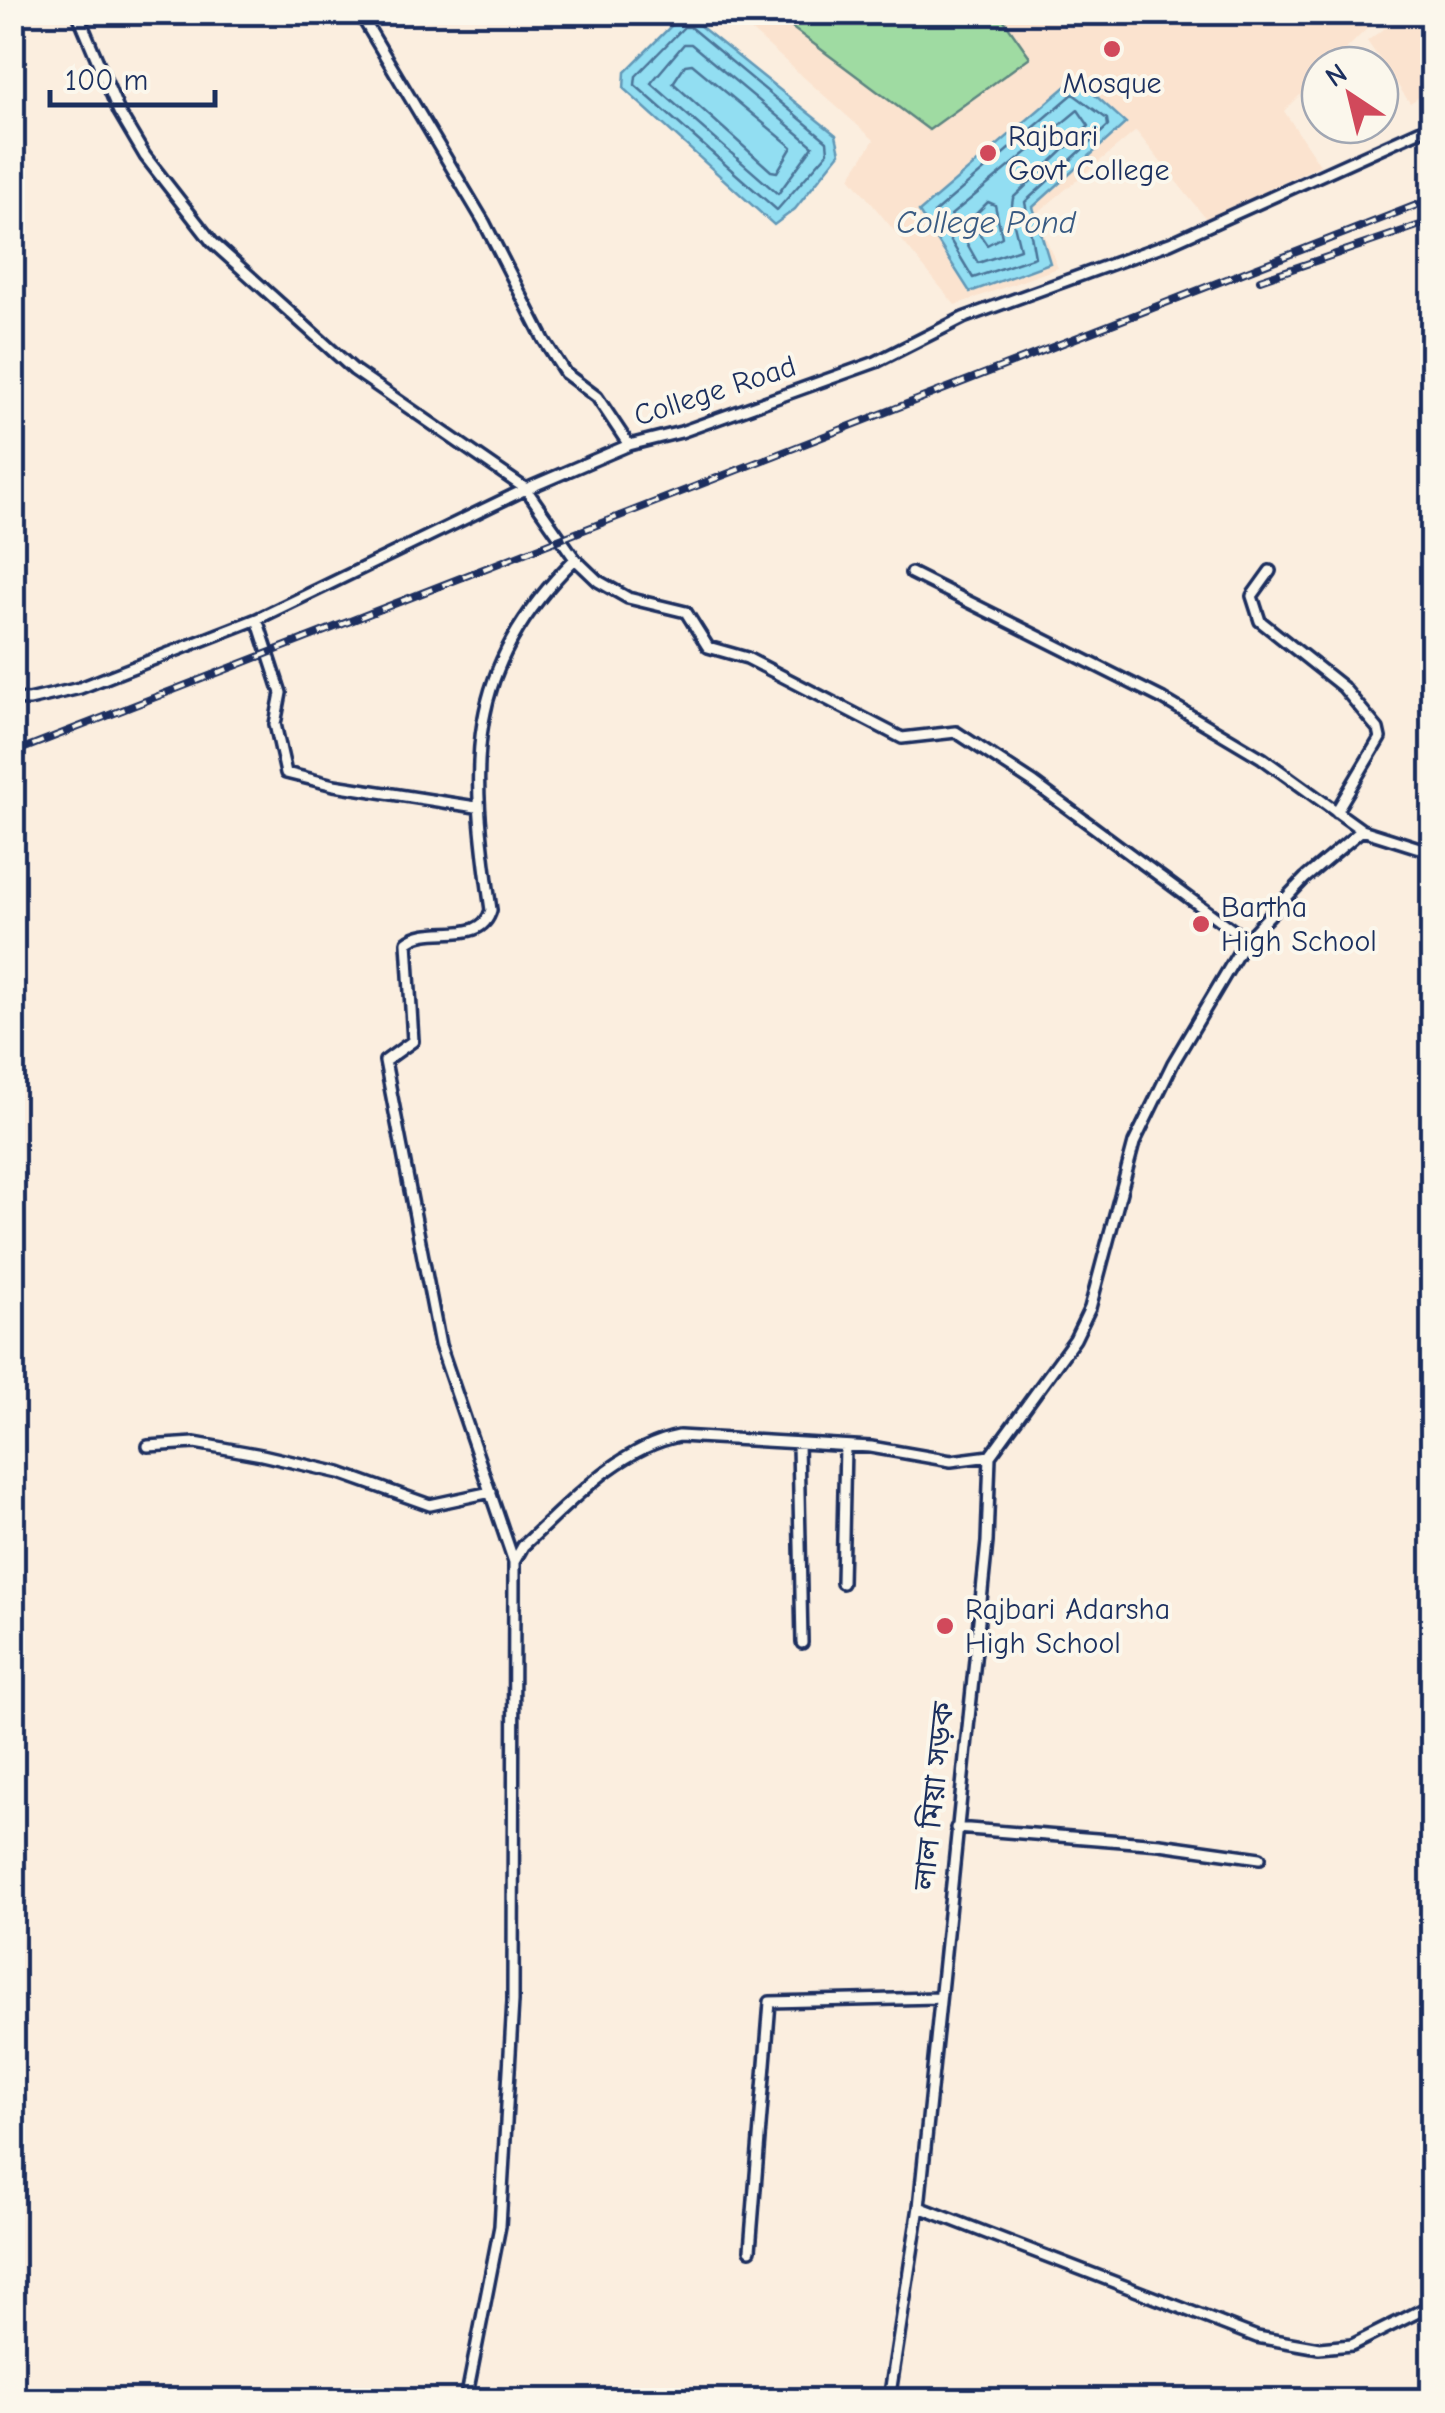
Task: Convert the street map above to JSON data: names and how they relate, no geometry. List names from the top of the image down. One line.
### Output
{"streets":{"street":["College Road","লাল মিয়া সড়ক"]},"water":["College Pond"],"places":["Mosque","Rajbari Govt College","Bartha High School","Rajbari Adarsha High School"],"scale_bar":"100 m","north":"top left"}
